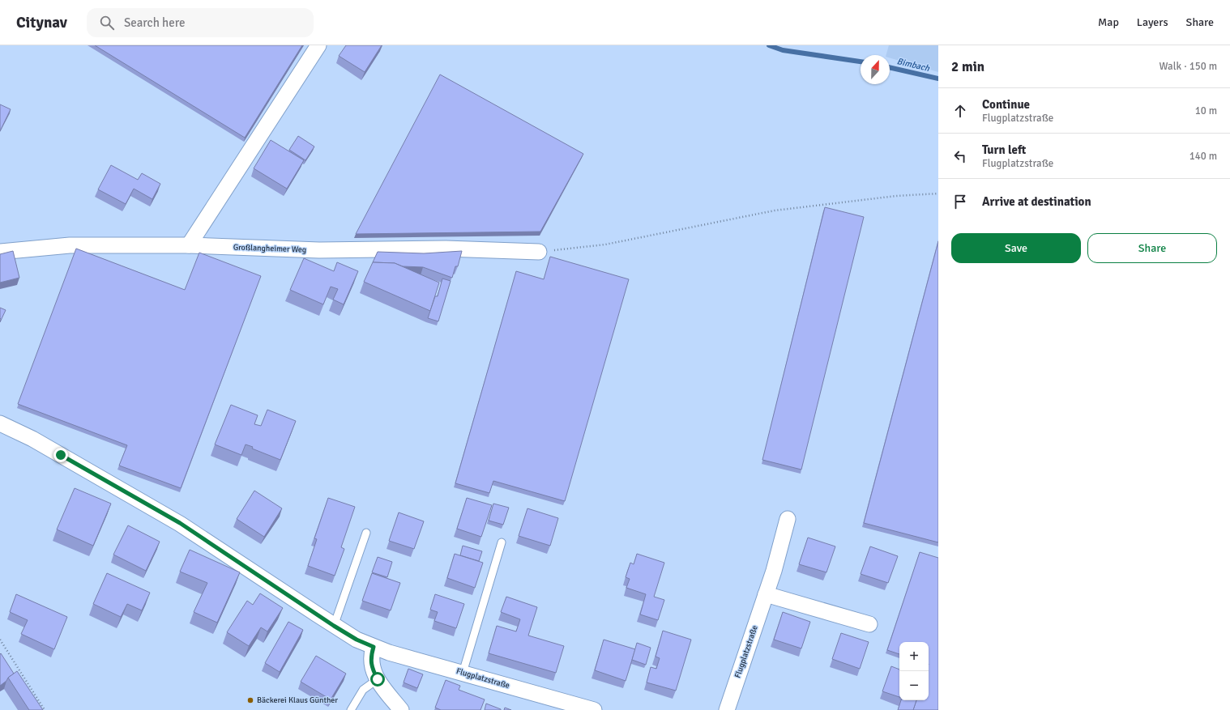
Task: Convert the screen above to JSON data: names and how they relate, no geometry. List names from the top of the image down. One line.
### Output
{"streets":{"street":["Großlangheimer Weg","Flugplatzstraße"]},"water":["Bimbach"],"places":["Bäckerei Klaus Günther"],"north":"top","page":{"header":"Citynav","search":"Search here","nav":["Map","Layers","Share"],"heading":["2 min","Walk · 150 m"],"list":[["Continue","Flugplatzstraße","10 m"],["Turn left","Flugplatzstraße","140 m"],"Arrive at destination"],"buttons":["Save","Share"],"map_buttons":["+","−"]}}
